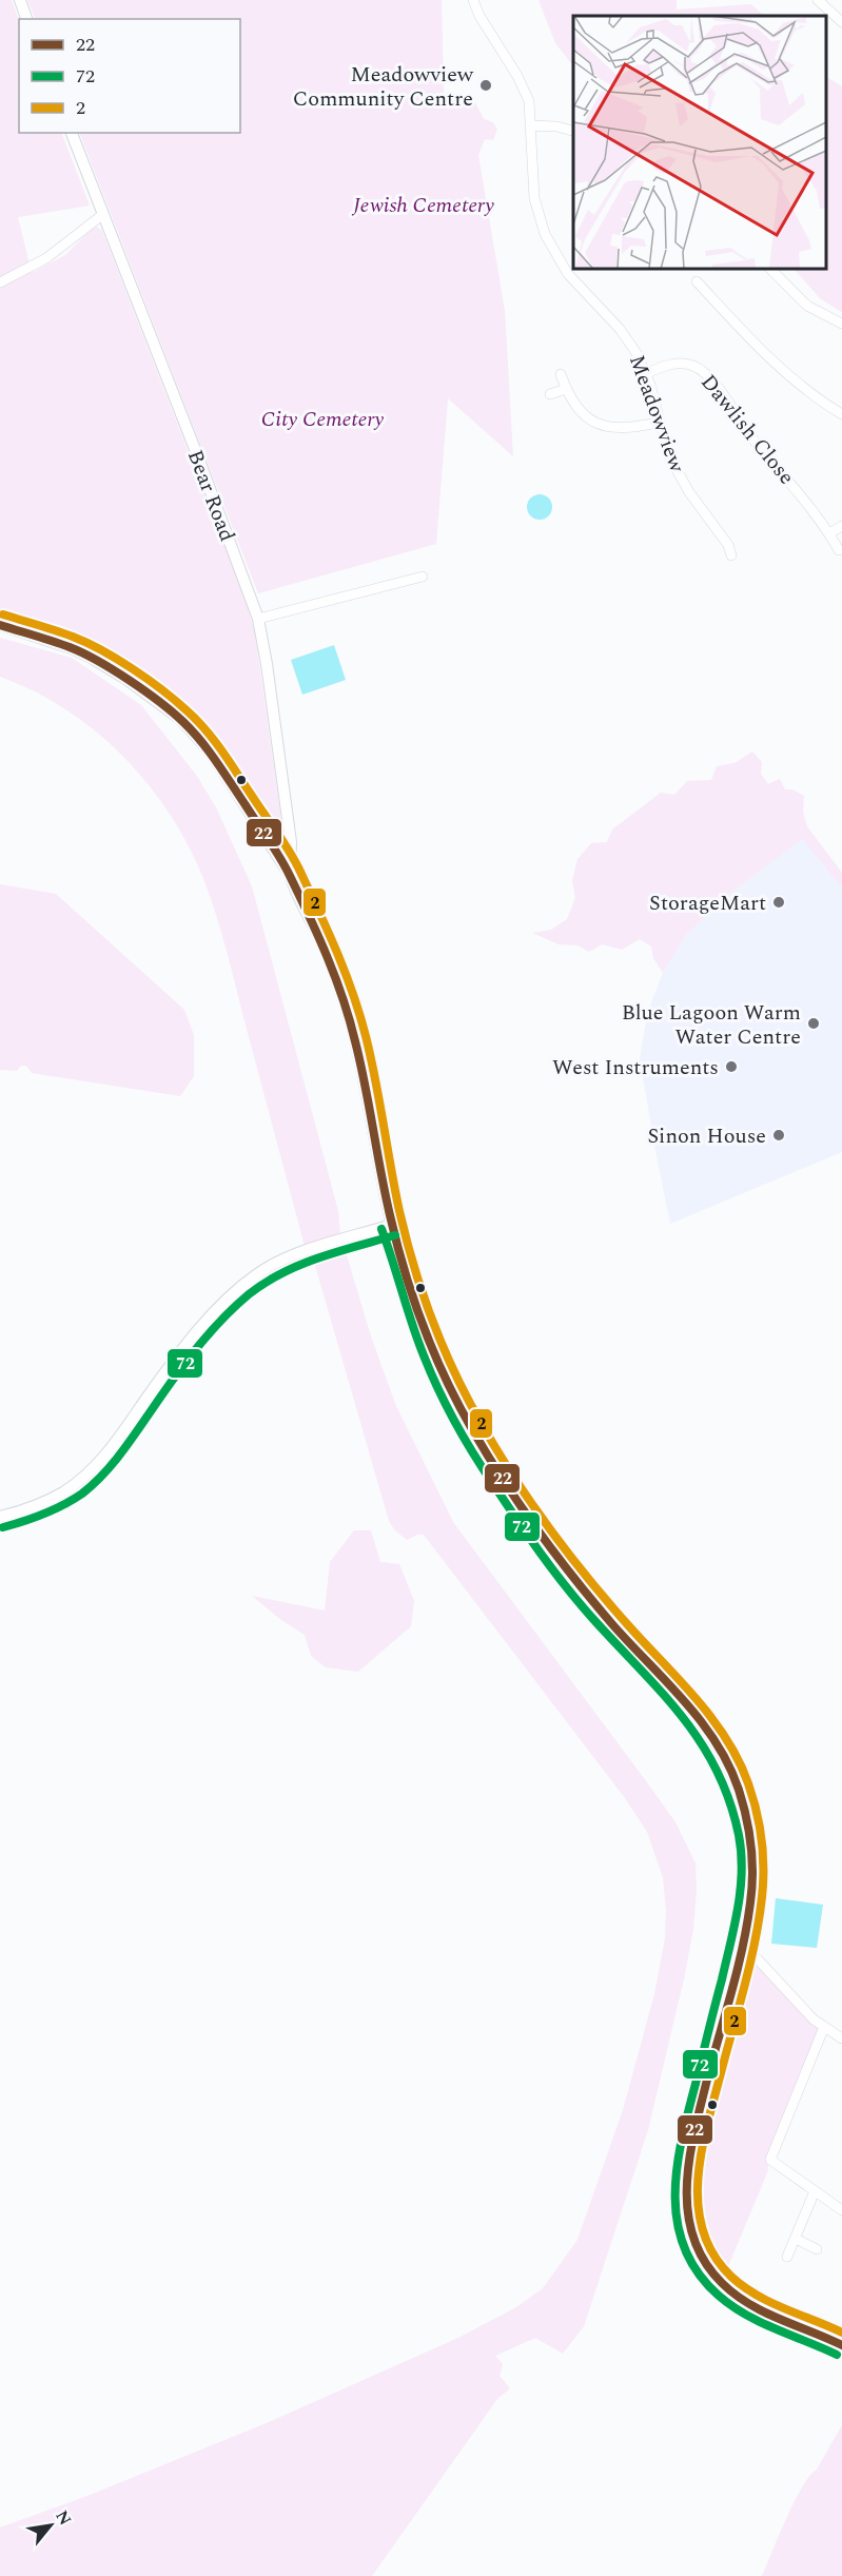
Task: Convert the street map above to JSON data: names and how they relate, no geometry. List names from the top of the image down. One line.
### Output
{"streets":{"street":["Meadowview","Dawlish Close","Bear Road"]},"crossings":[["Meadowview","Dawlish Close"]],"parks":["Jewish Cemetery","City Cemetery"],"places":["Meadowview Community Centre","StorageMart","Blue Lagoon Warm Water Centre","West Instruments","Sinon House"],"lines":["transit line 2","transit line 22","transit line 72"],"legend":["22","72","2"],"north":"top right"}
